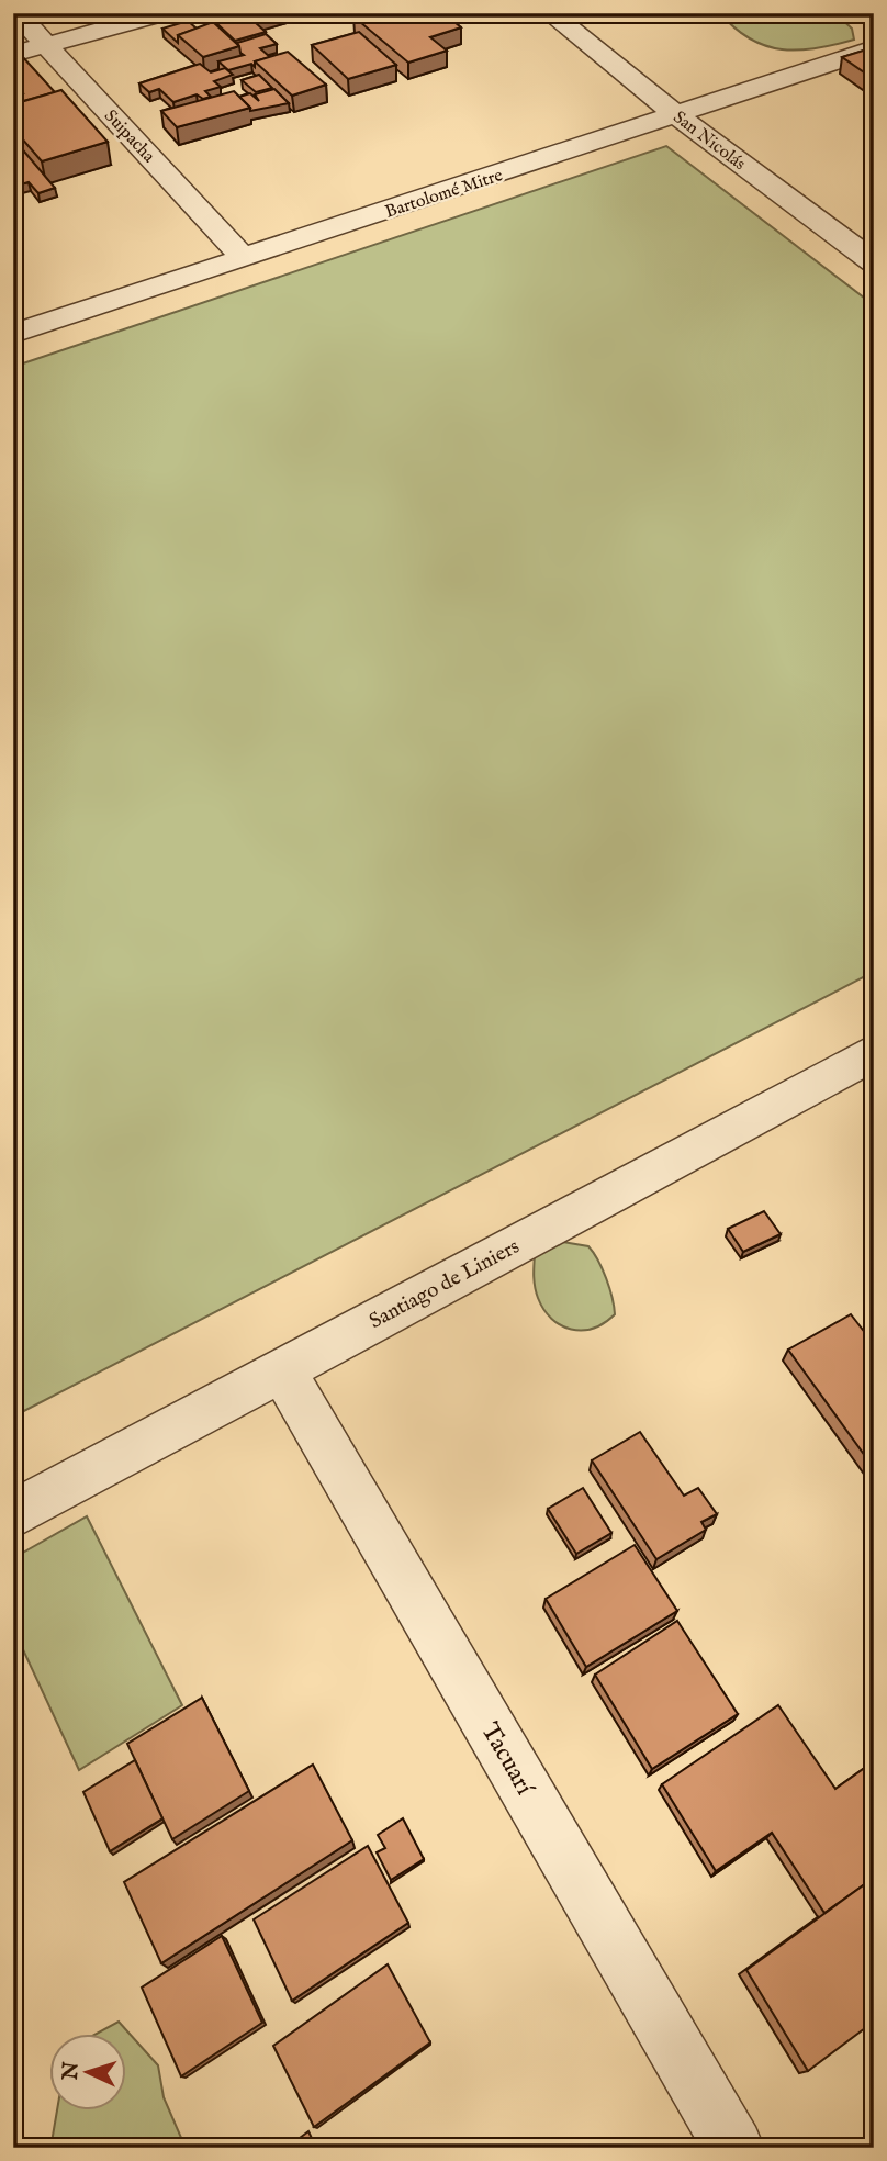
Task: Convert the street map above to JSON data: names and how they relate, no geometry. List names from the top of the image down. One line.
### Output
{"streets":{"street":["Suipacha","San Nicolás","Bartolomé Mitre","Santiago de Liniers","Tacuarí"]},"crossings":[["Suipacha","Bartolomé Mitre"],["San Nicolás","Bartolomé Mitre"],["Santiago de Liniers","Tacuarí"]],"north":"left"}
